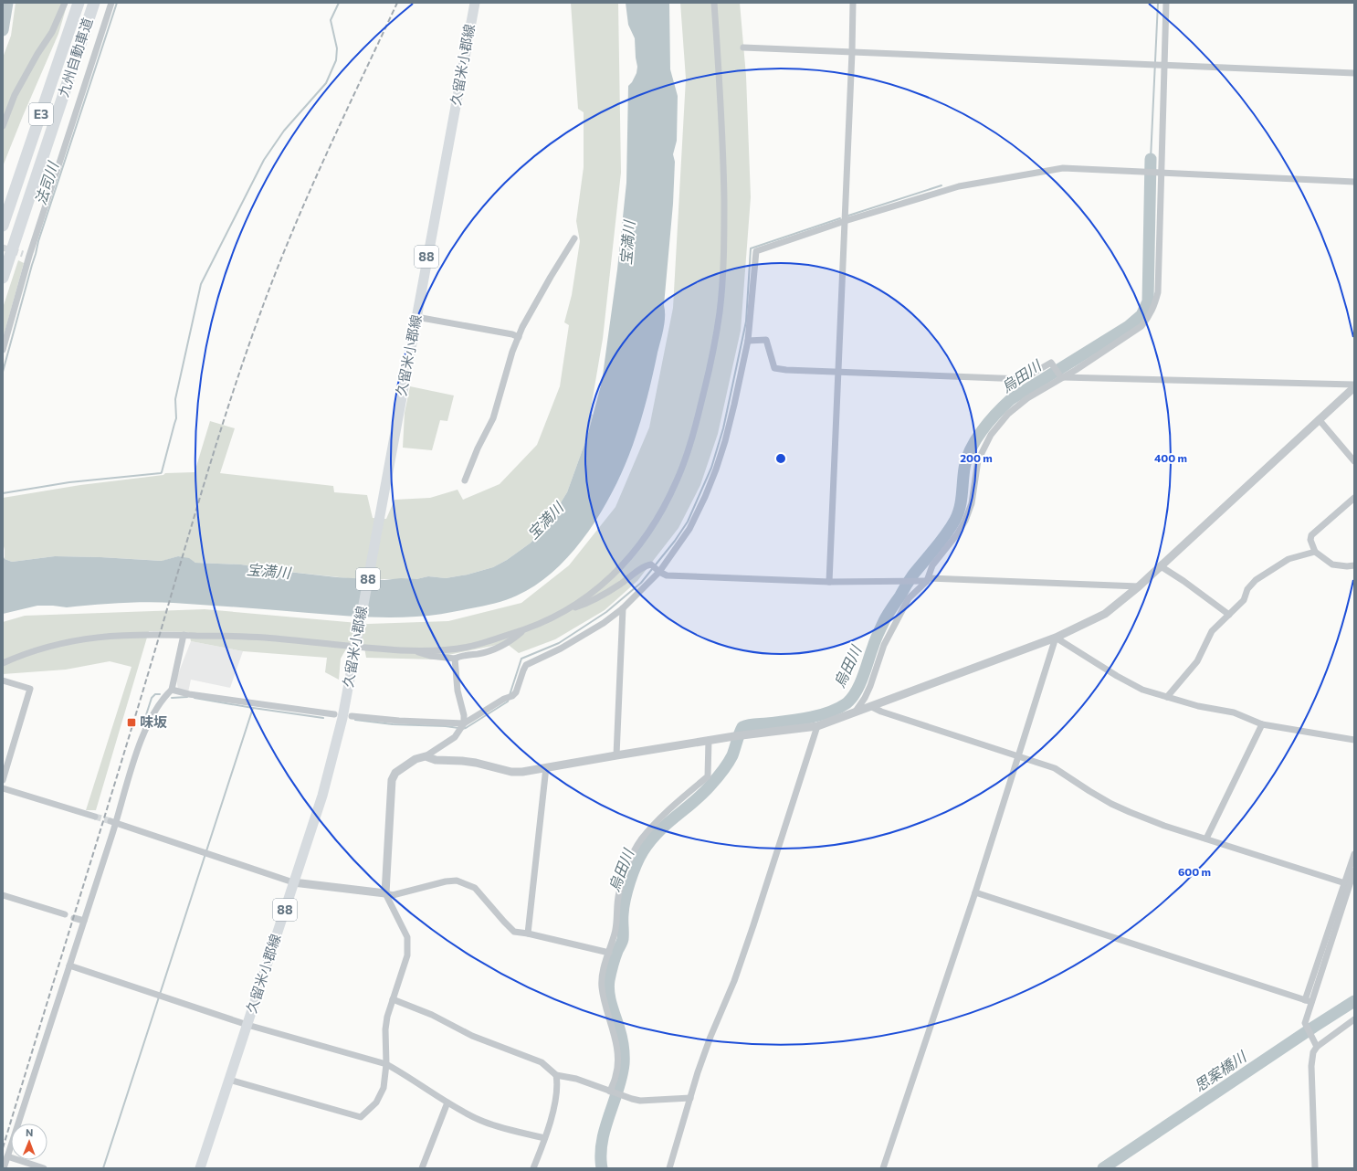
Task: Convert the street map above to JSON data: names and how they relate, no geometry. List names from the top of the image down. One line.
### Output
{"streets":{"highway":["九州自動車道","E3"],"main road":["久留米小郡線","88"]},"water":["法司川","宝満川","烏田川","思案橋川"],"places":{"transit":["味坂"]},"north":"top","rings":["200 m","400 m","600 m"]}
